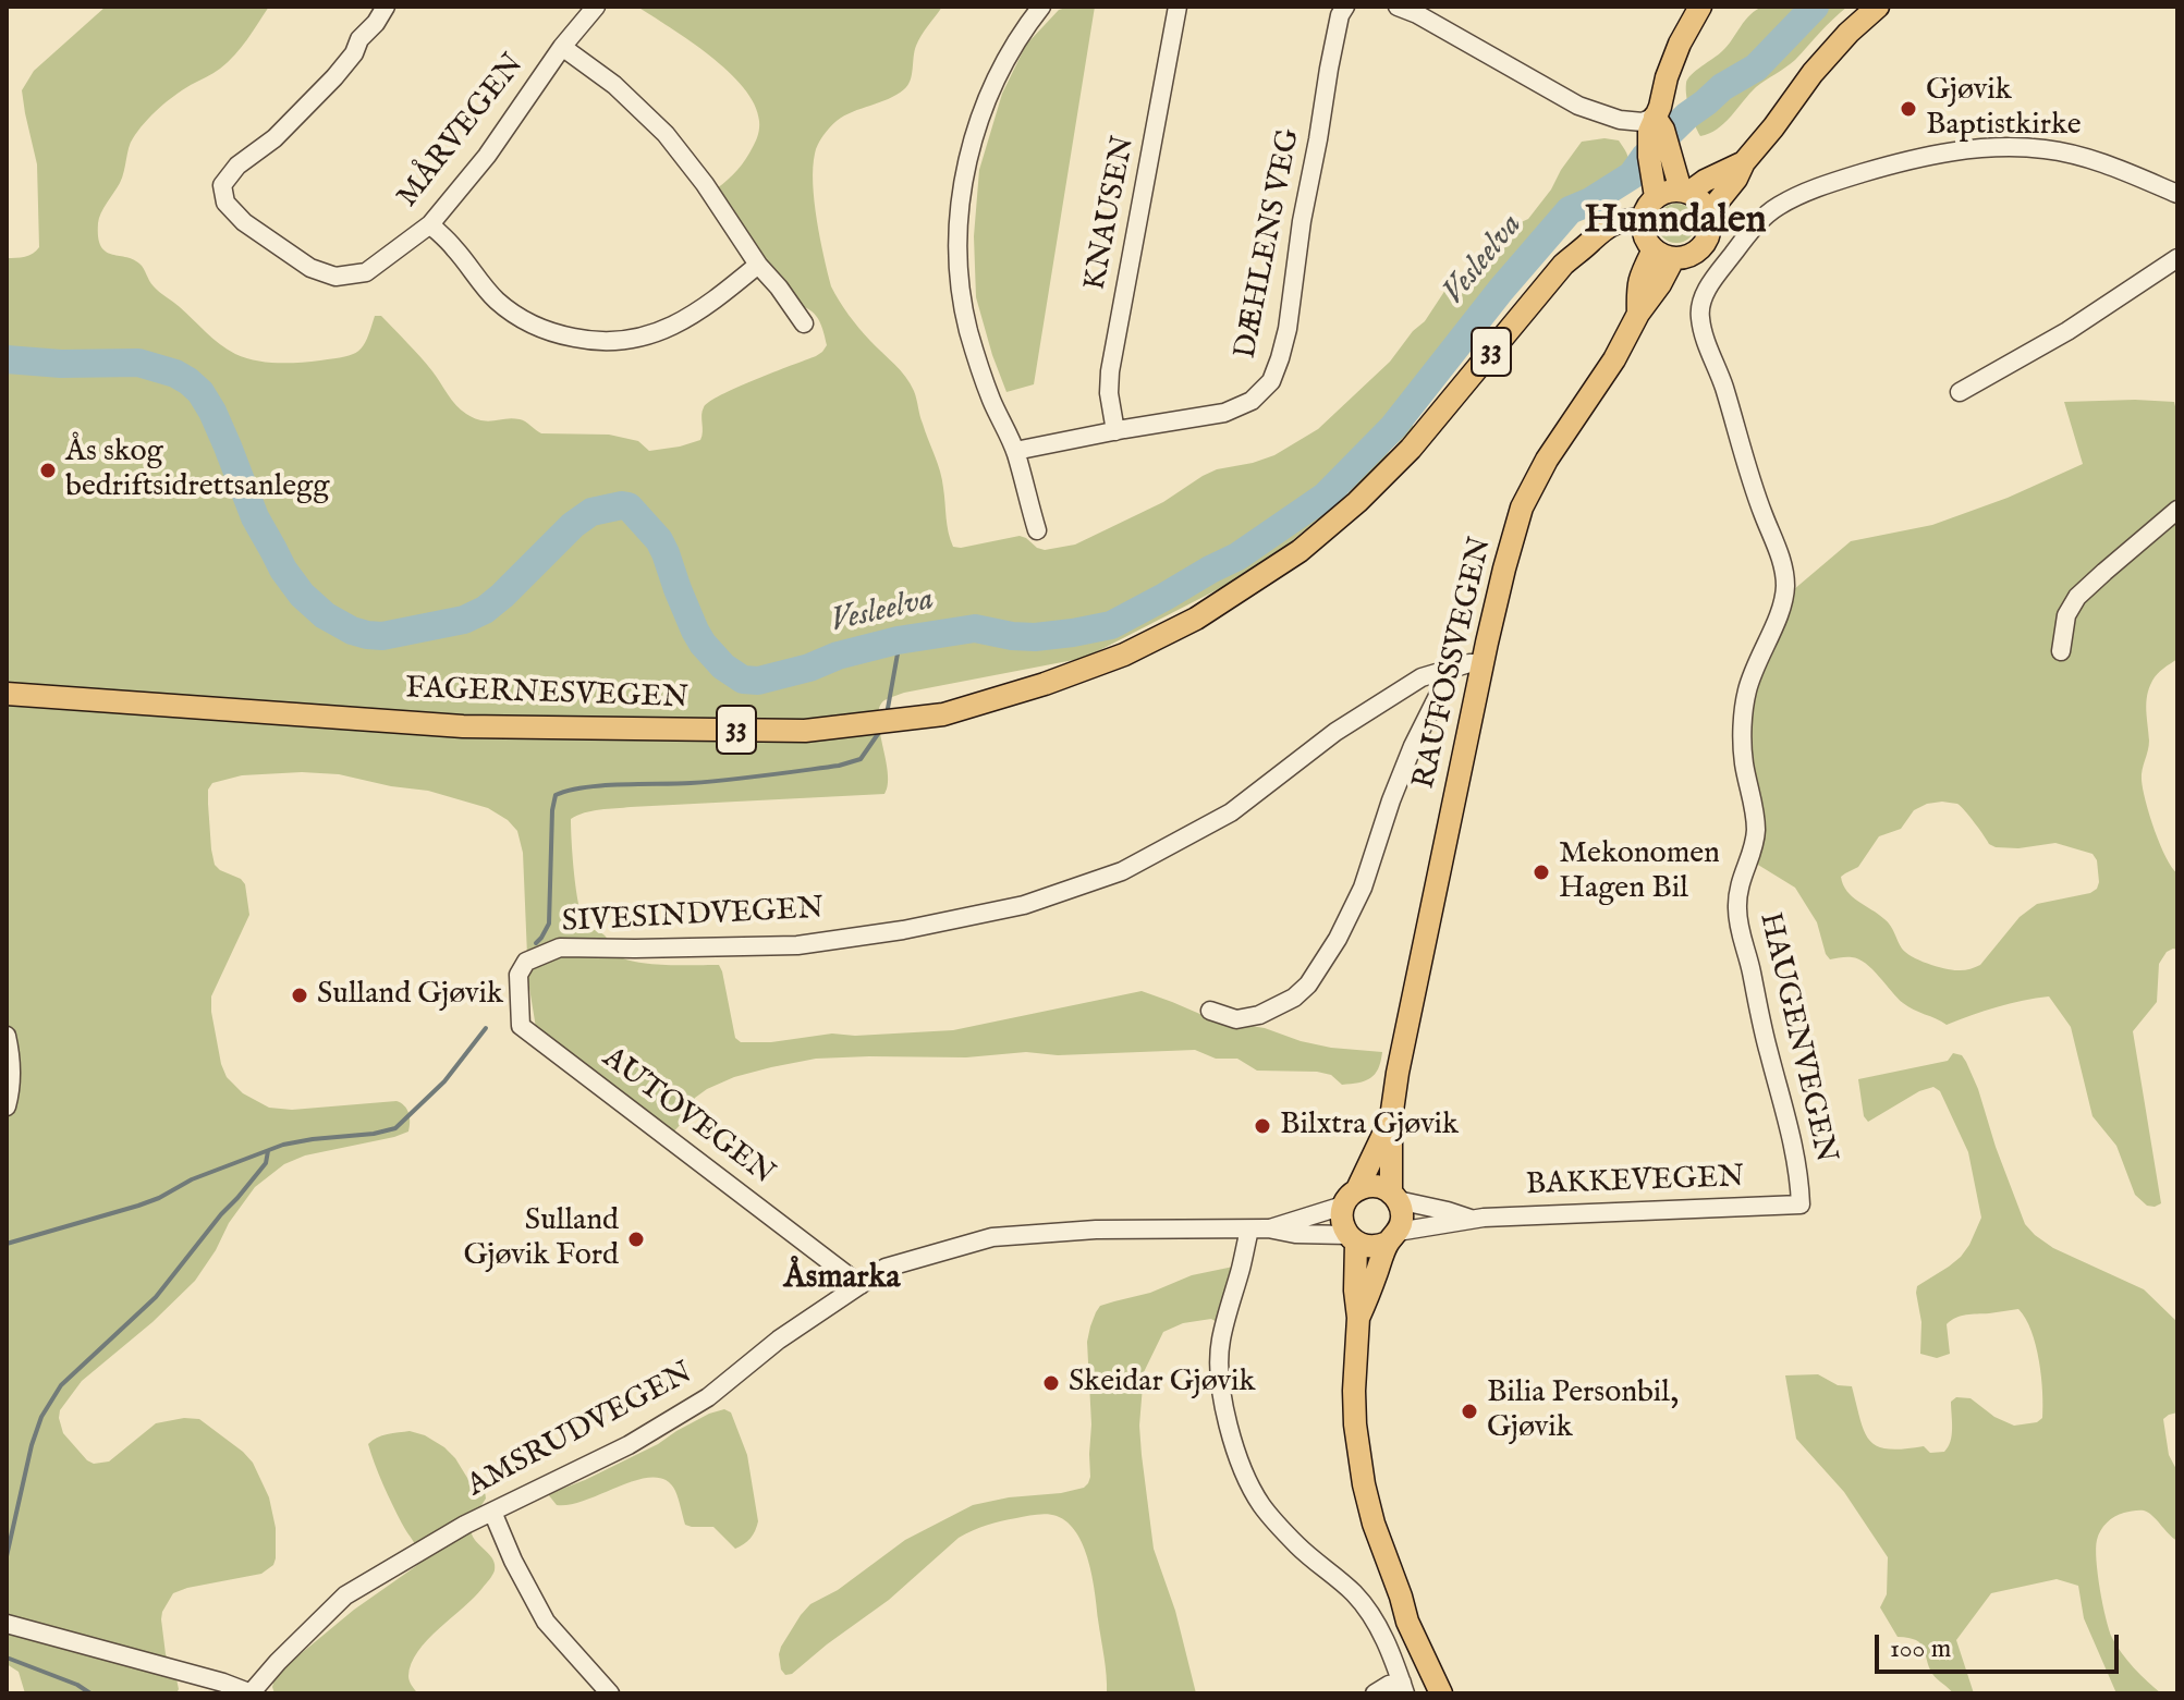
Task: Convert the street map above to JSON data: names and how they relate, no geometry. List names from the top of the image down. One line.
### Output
{"streets":{"main road":["33","RAUFOSSVEGEN","FAGERNESVEGEN"],"street":["MÅRVEGEN","KNAUSEN","DÆHLENS VEG","SIVESINDVEGEN","HAUGENVEGEN","AUTOVEGEN","BAKKEVEGEN","AMSRUDVEGEN"]},"crossings":[["KNAUSEN","DÆHLENS VEG"],["33","RAUFOSSVEGEN"],["33","FAGERNESVEGEN"],["RAUFOSSVEGEN","FAGERNESVEGEN"],["RAUFOSSVEGEN","SIVESINDVEGEN"],["RAUFOSSVEGEN","BAKKEVEGEN"],["RAUFOSSVEGEN","AMSRUDVEGEN"],["SIVESINDVEGEN","AUTOVEGEN"],["HAUGENVEGEN","BAKKEVEGEN"],["AUTOVEGEN","AMSRUDVEGEN"],["BAKKEVEGEN","AMSRUDVEGEN"]],"districts":["Hunndalen","Åsmarka"],"water":["Vesleelva"],"places":["Gjøvik Baptistkirke","Ås skog bedriftsidrettsanlegg","Mekonomen Hagen Bil","Sulland Gjøvik","Bilxtra Gjøvik","Sulland Gjøvik Ford","Skeidar Gjøvik","Bilia Personbil, Gjøvik"],"scale_bar":"100 m"}
